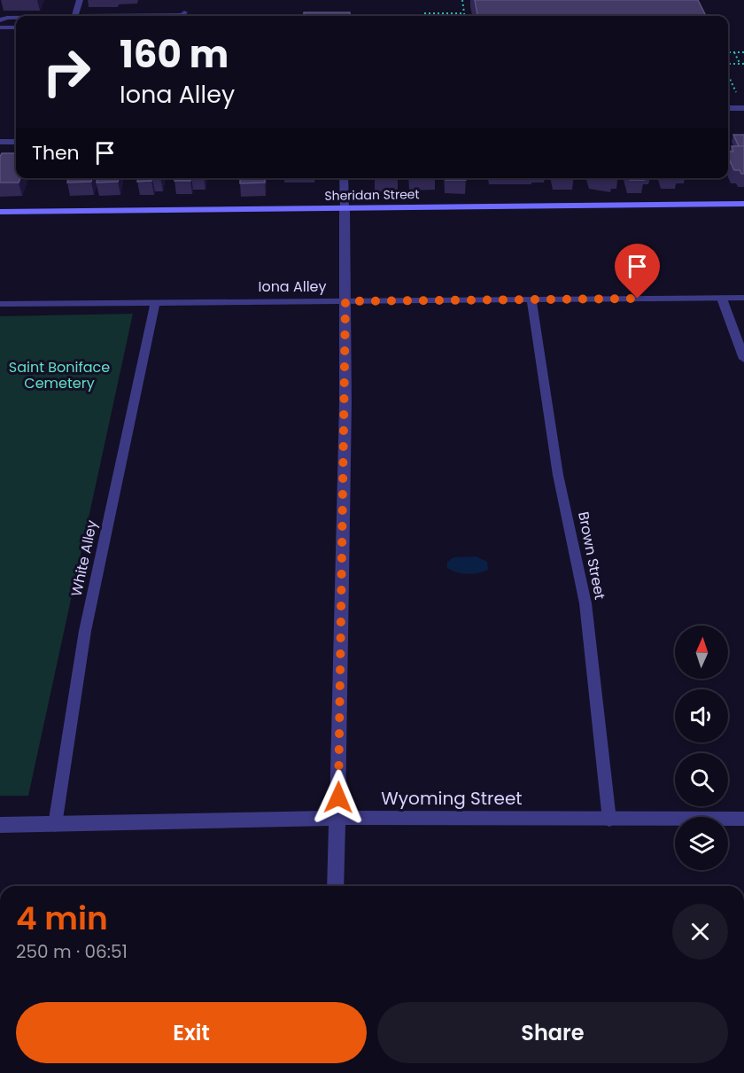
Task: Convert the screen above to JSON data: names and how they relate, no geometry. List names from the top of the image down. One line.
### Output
{"streets":{"street":["Sheridan Street","Wyoming Street"],"lane":["Iona Alley","Brown Street","White Alley"]},"crossings":[["Iona Alley","Brown Street"],["Iona Alley","White Alley"],["Brown Street","Wyoming Street"],["White Alley","Wyoming Street"]],"parks":["Saint Boniface Cemetery"],"north":"top","page":{"turn":["160 m","Iona Alley"],"then":"Then","heading":["4 min","250 m · 06:51"],"buttons":["Exit","Share"]}}
